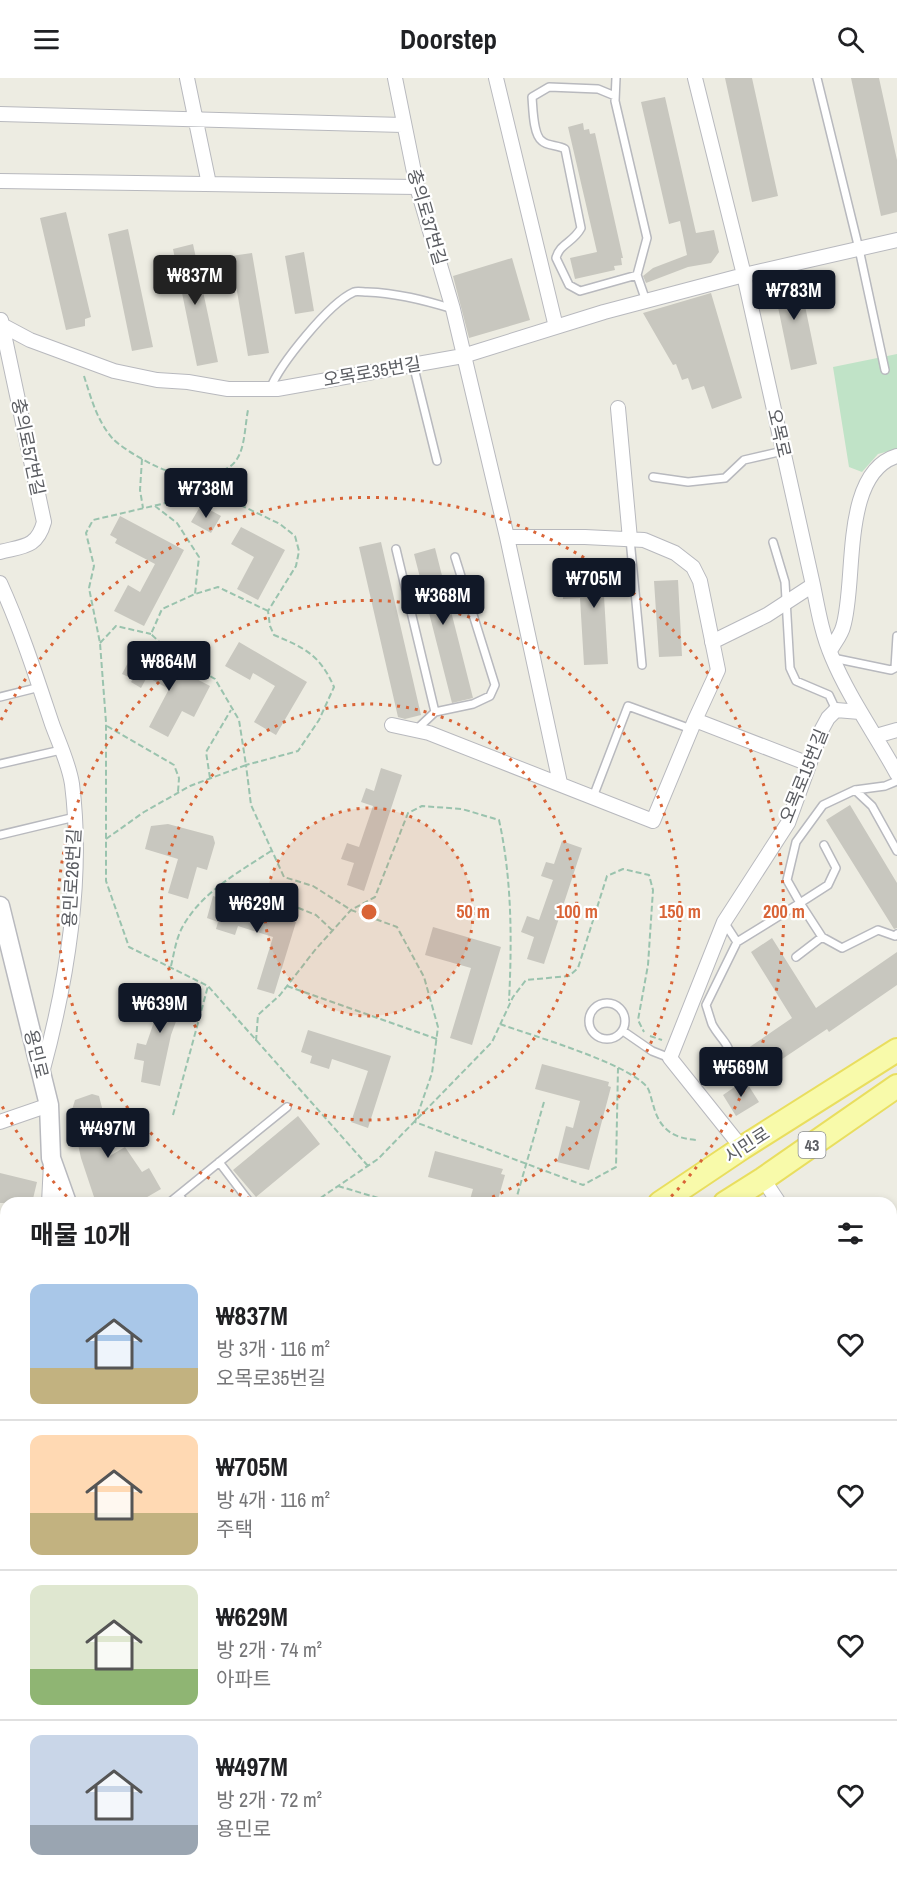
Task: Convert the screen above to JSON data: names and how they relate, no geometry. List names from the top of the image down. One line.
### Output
{"streets":{"main road":["시민로","43"],"street":["충의로37번길","오목로35번길","오목로","충의로57번길","오목로15번길","용민로26번길","용민로"]},"crossings":[["충의로37번길","오목로35번길"],["오목로35번길","오목로"],["오목로35번길","충의로57번길"],["오목로","오목로15번길"],["용민로26번길","용민로"]],"page":{"header":"Doorstep","price":["₩837M","₩783M","₩738M","₩705M","₩368M","₩864M","₩629M","₩639M","₩569M","₩497M"],"heading":"매물 10개","list":[{"name":"₩837M","note":"방 3개 · 116 m² · 오목로35번길"},{"name":"₩705M","note":"방 4개 · 116 m² · 주택"},{"name":"₩629M","note":"방 2개 · 74 m² · 아파트"},{"name":"₩497M","note":"방 2개 · 72 m² · 용민로"}]},"rings":["50 m","100 m","150 m","200 m"]}
